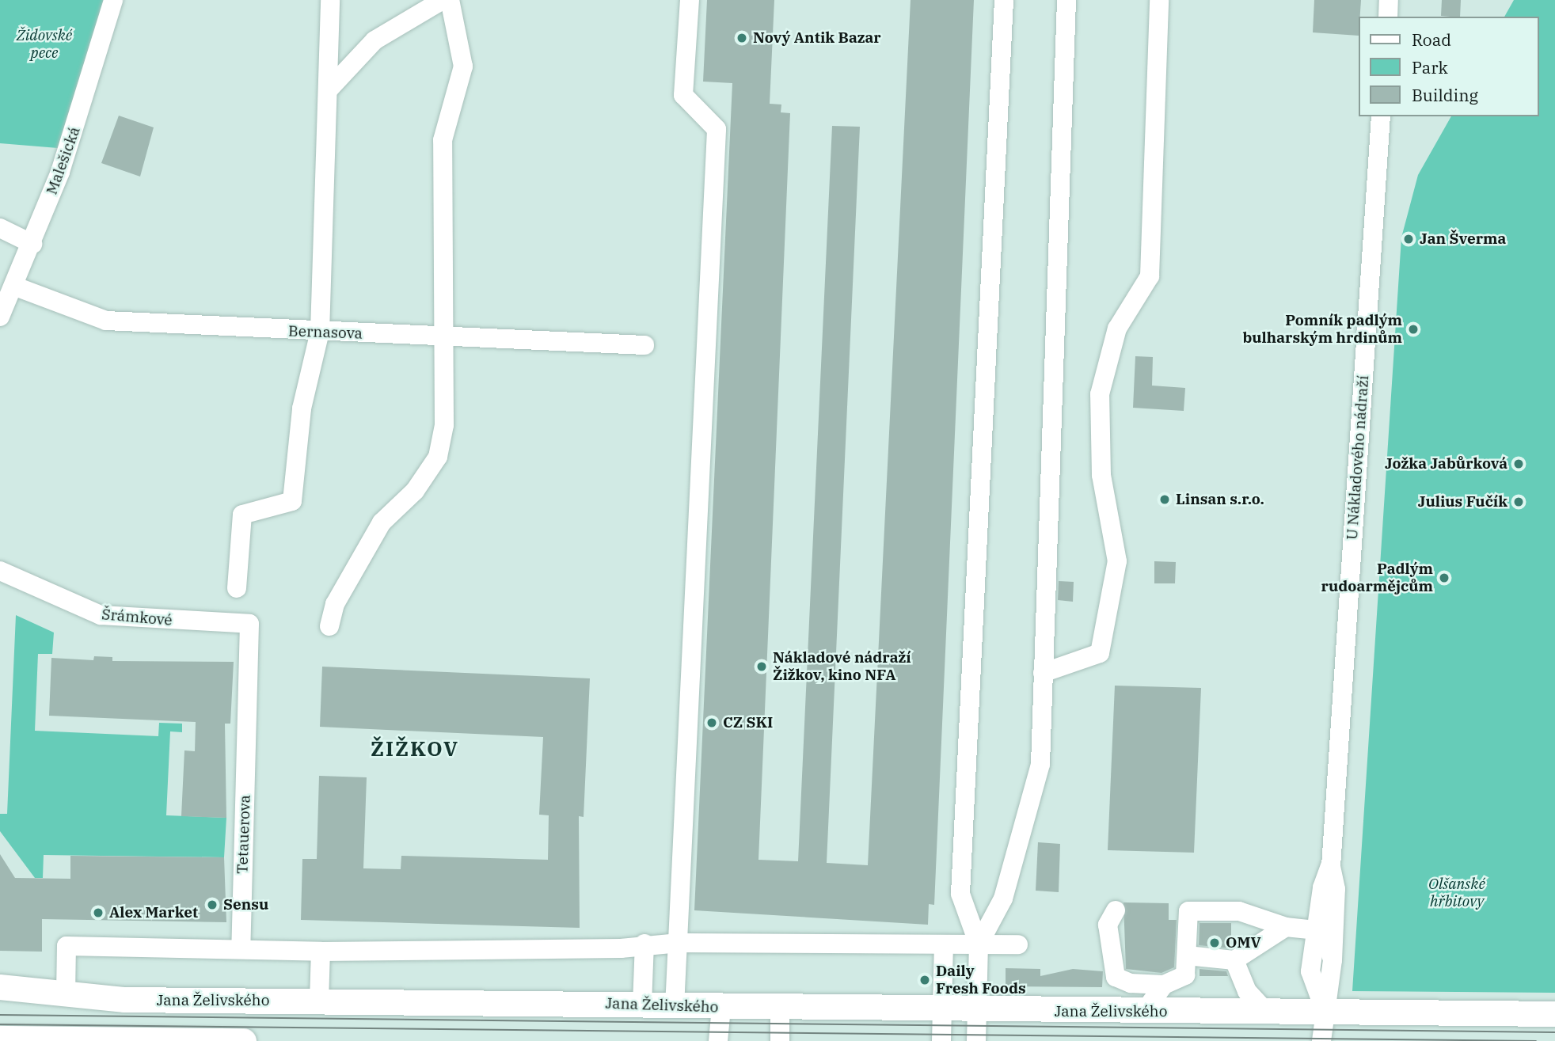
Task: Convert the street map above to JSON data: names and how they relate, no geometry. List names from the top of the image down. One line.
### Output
{"streets":{"main road":["Jana Želivského"],"street":["Malešická","Bernasova","U Nákladového nádraží","Šrámkové","Tetauerova"]},"crossings":[["Malešická","Bernasova"],["U Nákladového nádraží","Jana Želivského"],["Šrámkové","Tetauerova"]],"districts":["ŽIŽKOV"],"parks":["Židovské pece","Olšanské hřbitovy"],"places":["Nový Antik Bazar","Jan Šverma","Pomník padlým bulharským hrdinům","Jožka Jabůrková","Linsan s.r.o.","Julius Fučík","Padlým rudoarmějcům","Nákladové nádraží Žižkov, kino NFA","CZ SKI","Sensu","Alex Market","OMV","Daily Fresh Foods"],"legend":["Road","Park","Building"]}
